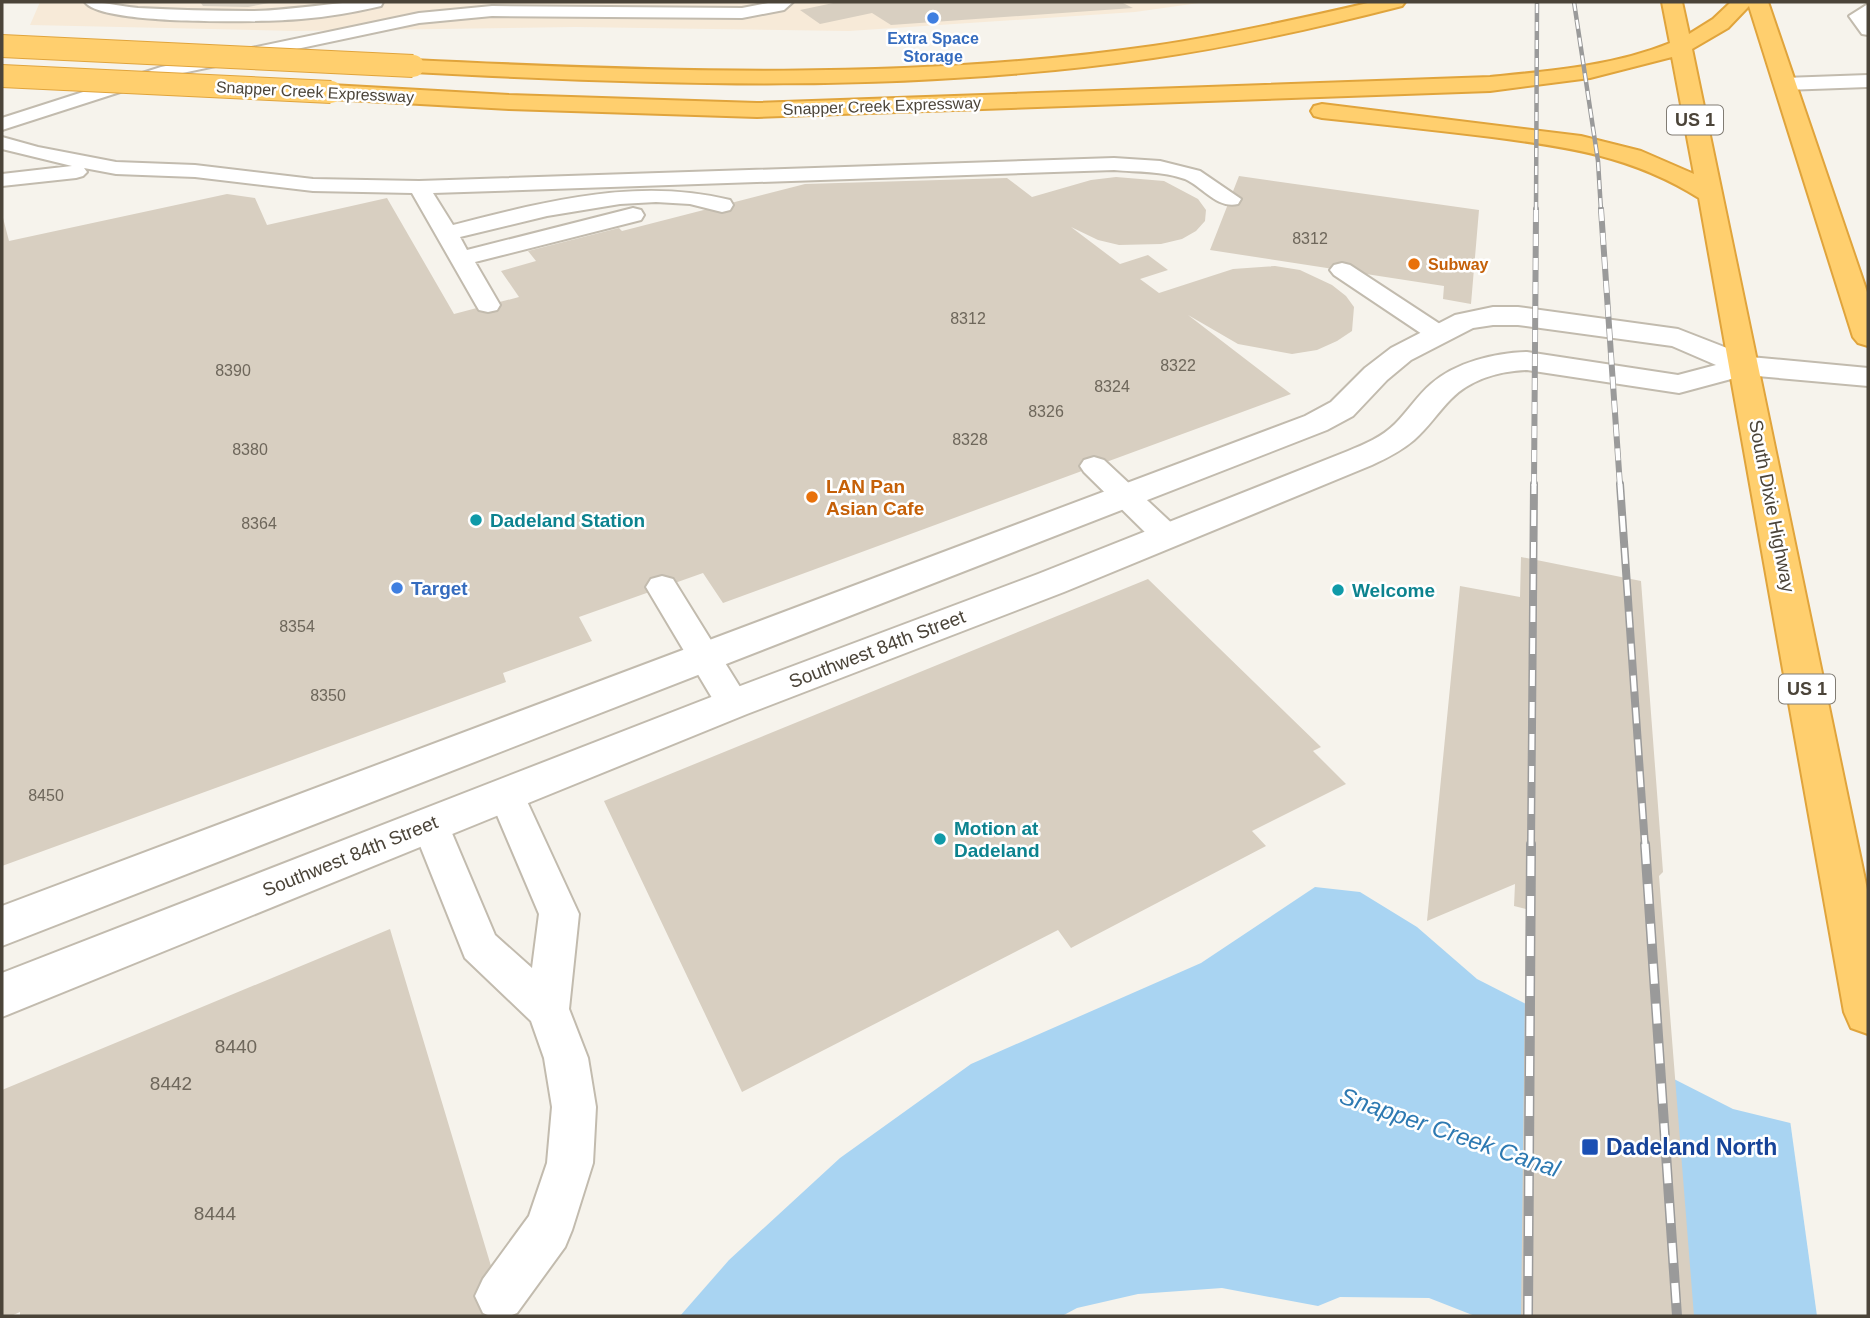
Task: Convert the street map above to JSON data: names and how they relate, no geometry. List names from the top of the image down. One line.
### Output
{"streets":{"highway":["Snapper Creek Expressway","US 1","South Dixie Highway"],"street":["Southwest 84th Street"]},"crossings":[["Snapper Creek Expressway","South Dixie Highway"],["South Dixie Highway","Southwest 84th Street"]],"water":["Snapper Creek Canal"],"places":{"other":["Extra Space Storage","Subway","LAN Pan Asian Cafe","Dadeland Station","Target","Welcome","Motion at Dadeland"],"transit":["Dadeland North"]},"house_numbers":["8312","8312","8322","8390","8324","8326","8328","8380","8364","8354","8350","8450","8440","8442","8444"]}
